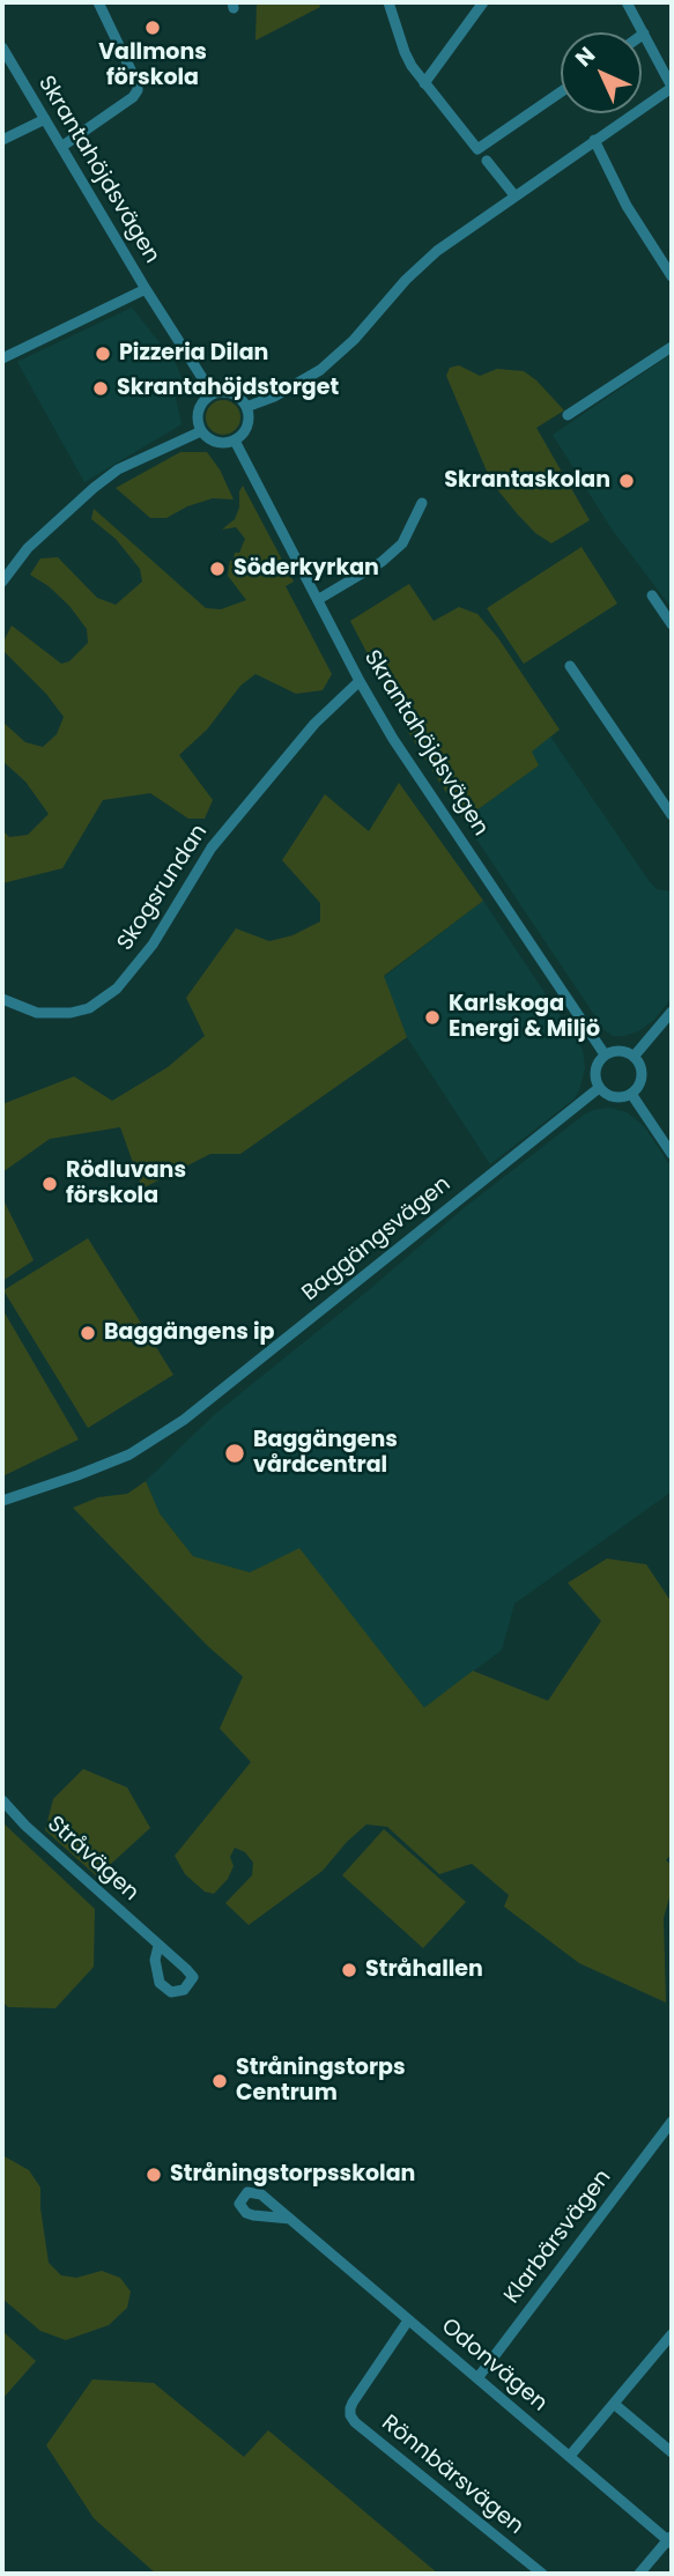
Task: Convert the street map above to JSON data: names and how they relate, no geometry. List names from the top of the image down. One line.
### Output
{"streets":{"street":["Skrantahöjdsvägen","Skogsrundan","Baggängsvägen","Stråvägen","Klarbärsvägen","Odonvägen","Rönnbärsvägen"]},"crossings":[["Skrantahöjdsvägen","Skogsrundan"],["Skrantahöjdsvägen","Baggängsvägen"],["Klarbärsvägen","Odonvägen"],["Odonvägen","Rönnbärsvägen"]],"places":["Vallmons förskola","Pizzeria Dilan","Skrantahöjdstorget","Skrantaskolan","Söderkyrkan","Karlskoga Energi & Miljö","Rödluvans förskola","Baggängens ip","Baggängens vårdcentral","Stråhallen","Stråningstorps Centrum","Stråningstorpsskolan"],"north":"top left"}
